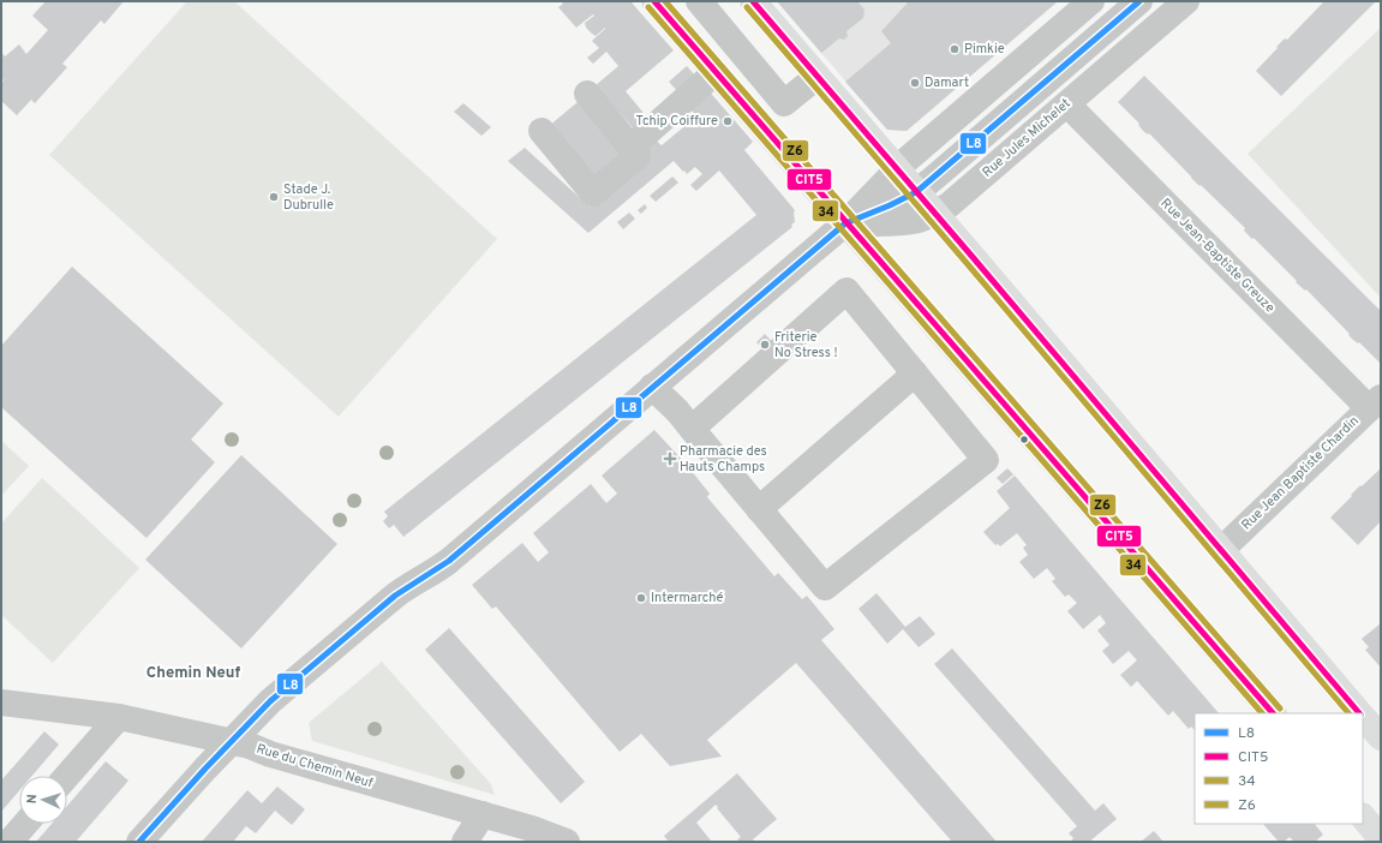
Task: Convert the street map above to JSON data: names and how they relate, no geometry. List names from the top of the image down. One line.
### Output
{"streets":{"street":["Rue Jules Michelet","Rue Jean-Baptiste Greuze","Rue Jean Baptiste Chardin","Rue du Chemin Neuf"]},"crossings":[["Rue Jules Michelet","Rue Jean-Baptiste Greuze"],["Rue Jean-Baptiste Greuze","Rue Jean Baptiste Chardin"]],"districts":["Chemin Neuf"],"places":{"other":["Pimkie","Damart","Tchip Coiffure","Stade J. Dubrulle","Friterie No Stress !","Intermarché"],"health":["Pharmacie des Hauts Champs"]},"lines":["transit line L8","transit line CIT5","transit line Z6","transit line 34"],"legend":["L8","CIT5","34","Z6"],"north":"left"}
